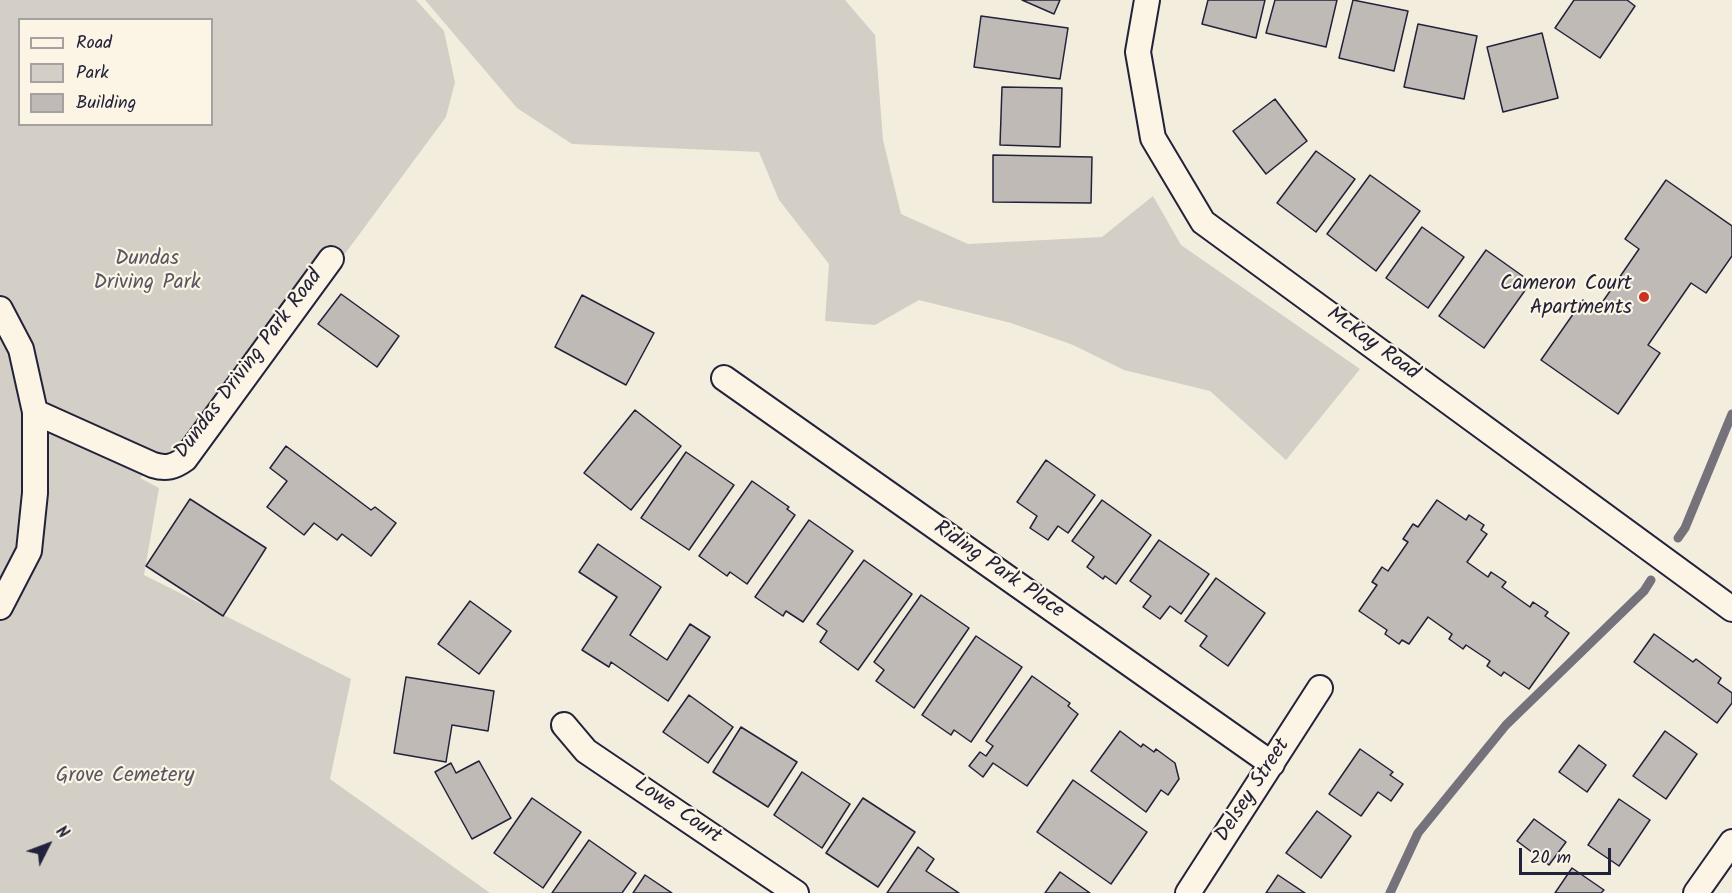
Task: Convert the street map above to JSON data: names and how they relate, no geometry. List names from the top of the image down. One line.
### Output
{"streets":{"street":["McKay Road","Dundas Driving Park Road","Riding Park Place","Delsey Street","Lowe Court"]},"crossings":[["Riding Park Place","Delsey Street"]],"parks":["Dundas Driving Park","Grove Cemetery"],"places":["Cameron Court Apartments"],"legend":["Road","Park","Building"],"scale_bar":"20 m","north":"top right"}
